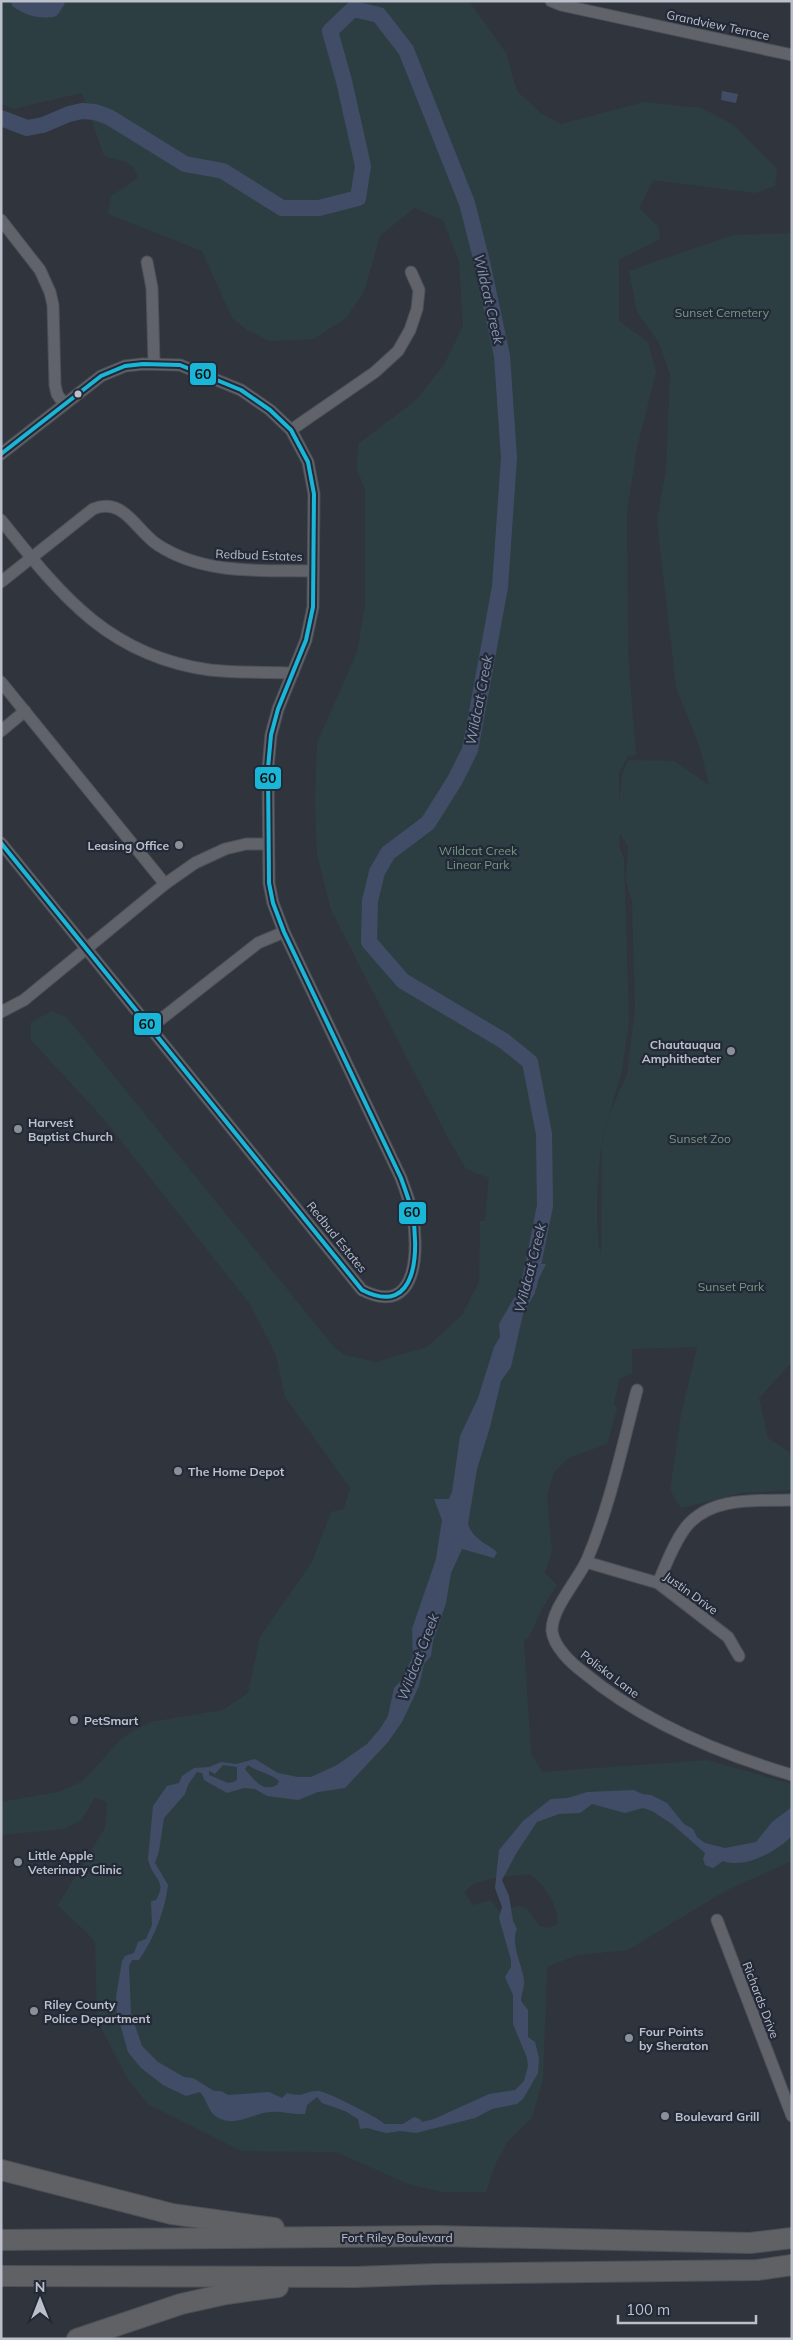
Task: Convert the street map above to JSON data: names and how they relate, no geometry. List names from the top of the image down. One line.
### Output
{"streets":{"highway":["Fort Riley Boulevard"],"street":["Grandview Terrace","Redbud Estates","Justin Drive","Poliska Lane","Richards Drive"]},"crossings":[["Justin Drive","Poliska Lane"]],"water":["Wildcat Creek"],"parks":["Sunset Cemetery","Wildcat Creek Linear Park","Sunset Zoo","Sunset Park"],"places":["Leasing Office","Chautauqua Amphitheater","Harvest Baptist Church","The Home Depot","PetSmart","Little Apple Veterinary Clinic","Riley County Police Department","Four Points by Sheraton","Boulevard Grill"],"lines":["transit line 60"],"scale_bar":"100 m","north":"top"}
